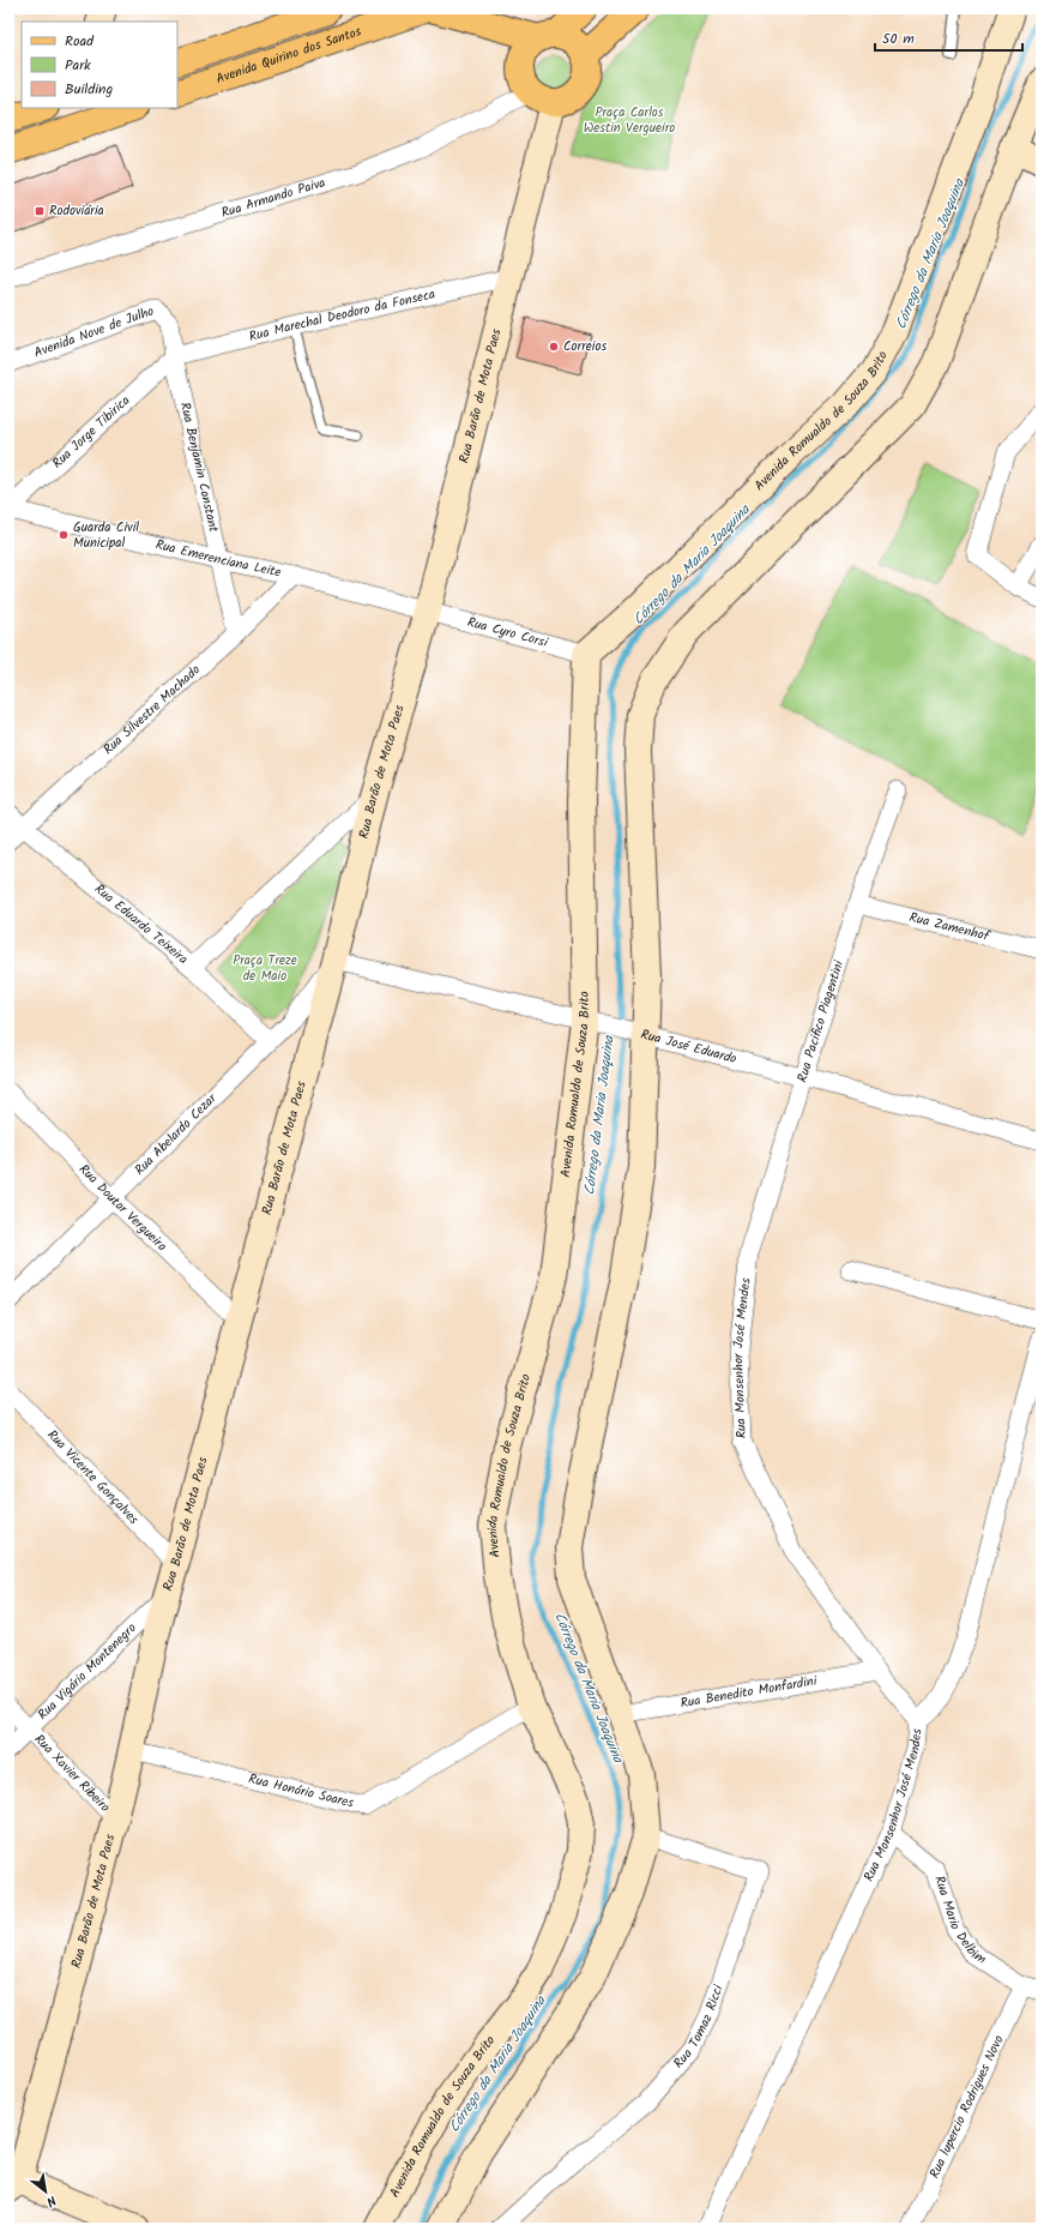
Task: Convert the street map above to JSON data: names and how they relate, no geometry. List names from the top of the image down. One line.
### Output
{"streets":{"main road":["Avenida Quirino dos Santos","Rua Barão de Mota Paes","Avenida Romualdo de Souza Brito"],"street":["Rua Armando Paiva","Rua Marechal Deodoro da Fonseca","Avenida Nove de Julho","Rua Jorge Tibirica","Rua Benjamin Constant","Rua Emerenciana Leite","Rua Cyro Corsi","Rua Silvestre Machado","Rua Eduardo Teixeira","Rua Zamenhof","Rua Pacifico Piagentini","Rua José Eduardo","Rua Abelardo Cezar","Rua Doutor Vergueiro","Rua Monsenhor José Mendes","Rua Vicente Gonçalves","Rua Vigário Montenegro","Rua Benedito Monfardini","Rua Xavier Ribeiro","Rua Honório Soares","Rua Mario Delbim","Rua Tomaz Ricci","Rua lupercio Rodrigues Novo"]},"crossings":[["Rua Armando Paiva","Rua Barão de Mota Paes"],["Rua Marechal Deodoro da Fonseca","Avenida Nove de Julho"],["Rua Marechal Deodoro da Fonseca","Rua Barão de Mota Paes"],["Rua Marechal Deodoro da Fonseca","Rua Jorge Tibirica"],["Rua Marechal Deodoro da Fonseca","Rua Benjamin Constant"],["Avenida Nove de Julho","Rua Jorge Tibirica"],["Avenida Nove de Julho","Rua Benjamin Constant"],["Rua Barão de Mota Paes","Rua Emerenciana Leite"],["Rua Barão de Mota Paes","Rua Cyro Corsi"],["Rua Barão de Mota Paes","Rua José Eduardo"],["Rua Barão de Mota Paes","Rua Abelardo Cezar"],["Rua Barão de Mota Paes","Rua Doutor Vergueiro"],["Rua Barão de Mota Paes","Rua Vicente Gonçalves"],["Rua Barão de Mota Paes","Rua Vigário Montenegro"],["Rua Barão de Mota Paes","Rua Xavier Ribeiro"],["Rua Barão de Mota Paes","Rua Honório Soares"],["Avenida Romualdo de Souza Brito","Rua Cyro Corsi"],["Avenida Romualdo de Souza Brito","Rua José Eduardo"],["Avenida Romualdo de Souza Brito","Rua Honório Soares"],["Rua Jorge Tibirica","Rua Benjamin Constant"],["Rua Jorge Tibirica","Rua Emerenciana Leite"],["Rua Benjamin Constant","Rua Emerenciana Leite"],["Rua Benjamin Constant","Rua Silvestre Machado"],["Rua Emerenciana Leite","Rua Cyro Corsi"],["Rua Emerenciana Leite","Rua Silvestre Machado"],["Rua Silvestre Machado","Rua Eduardo Teixeira"],["Rua Eduardo Teixeira","Rua Abelardo Cezar"],["Rua Zamenhof","Rua Pacifico Piagentini"],["Rua Pacifico Piagentini","Rua José Eduardo"],["Rua Pacifico Piagentini","Rua Monsenhor José Mendes"],["Rua José Eduardo","Rua Abelardo Cezar"],["Rua Abelardo Cezar","Rua Doutor Vergueiro"],["Rua Monsenhor José Mendes","Rua Benedito Monfardini"],["Rua Monsenhor José Mendes","Rua Mario Delbim"],["Rua Vigário Montenegro","Rua Xavier Ribeiro"],["Rua Mario Delbim","Rua lupercio Rodrigues Novo"]],"water":["Córrego da Maria Joaquina"],"parks":["Praça Carlos Westin Vergueiro","Praça Treze de Maio"],"places":{"transit":["Rodoviária"],"other":["Correios","Guarda Civil Municipal"]},"legend":["Road","Park","Building"],"scale_bar":"50 m","north":"bottom right"}
